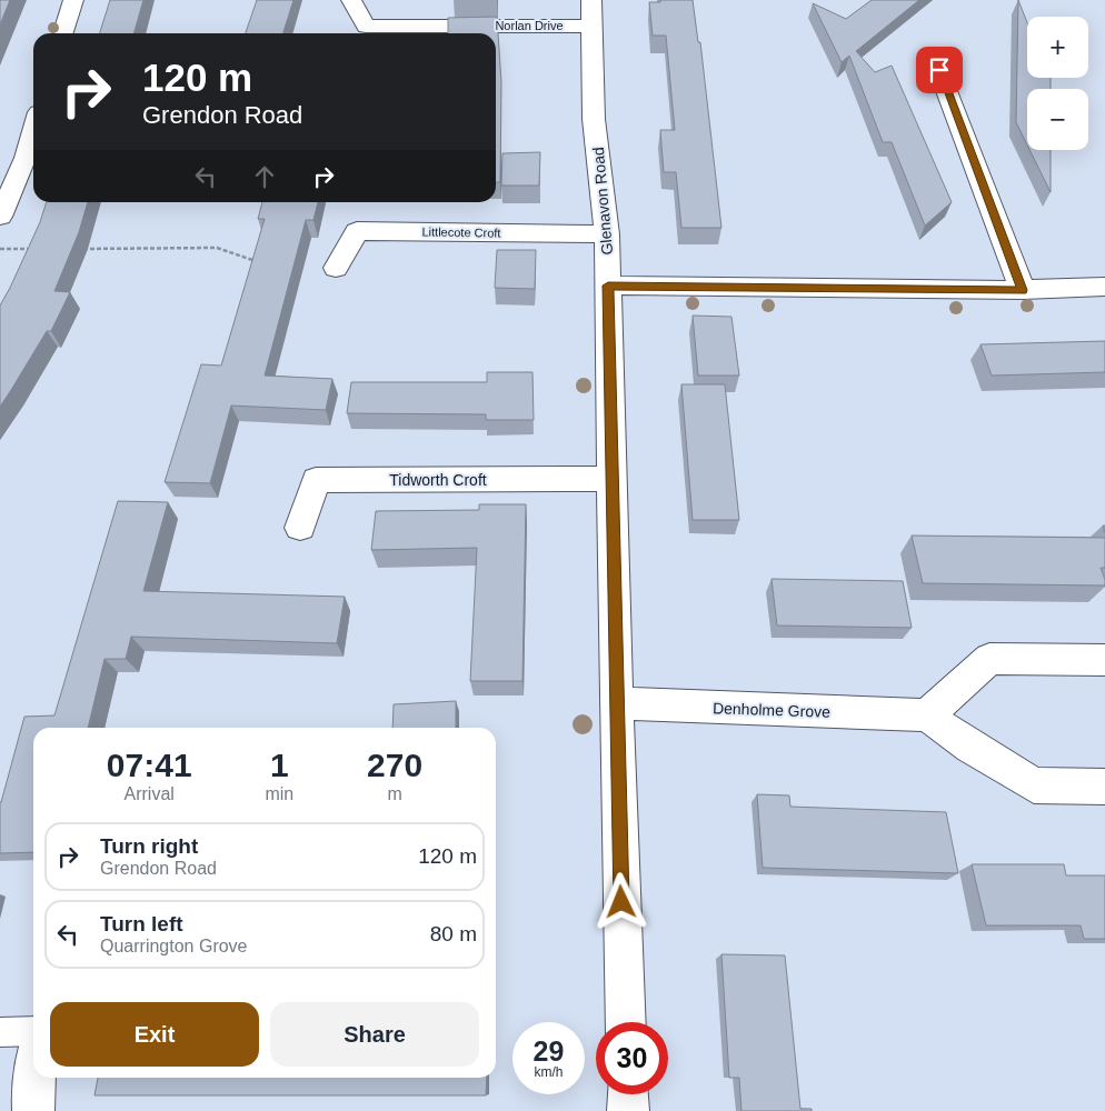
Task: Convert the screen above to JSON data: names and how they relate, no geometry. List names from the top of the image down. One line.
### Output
{"streets":{"street":["Norlan Drive","Glenavon Road","Littlecote Croft","Tidworth Croft","Denholme Grove"]},"crossings":[["Norlan Drive","Glenavon Road"],["Glenavon Road","Littlecote Croft"],["Glenavon Road","Tidworth Croft"],["Glenavon Road","Denholme Grove"]],"page":{"map_buttons":["+","−"],"turn":["120 m","Grendon Road"],"eta":["07:41","Arrival","1","min","270","m"],"list":[{"name":"Turn right","note":"Grendon Road","value":"120 m"},{"name":"Turn left","note":"Quarrington Grove","value":"80 m"}],"buttons":["Exit","Share"],"speed":"29 km/h","limit":"30"}}
